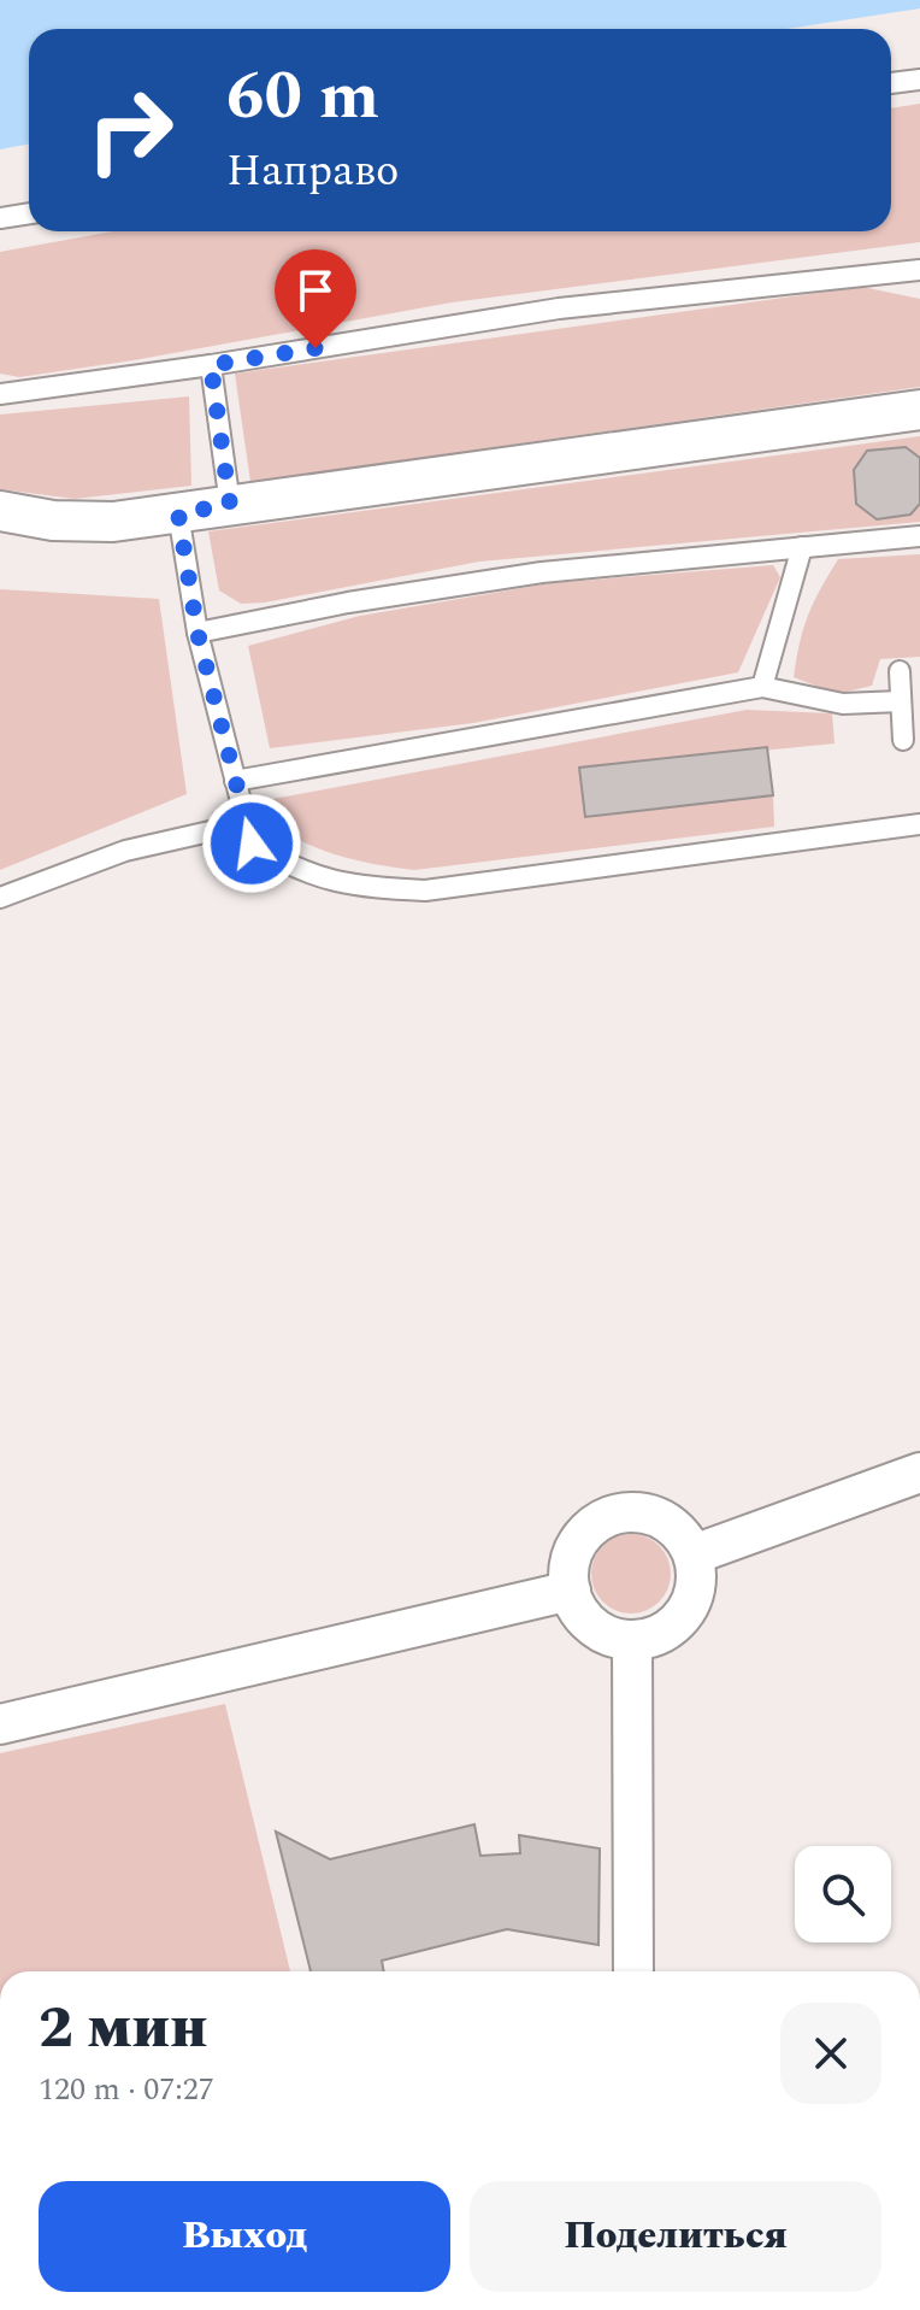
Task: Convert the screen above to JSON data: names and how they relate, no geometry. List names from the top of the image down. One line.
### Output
{"page":{"turn":["60 m","Направо"],"heading":["2 мин","120 m · 07:27"],"buttons":["Выход","Поделиться"]}}
